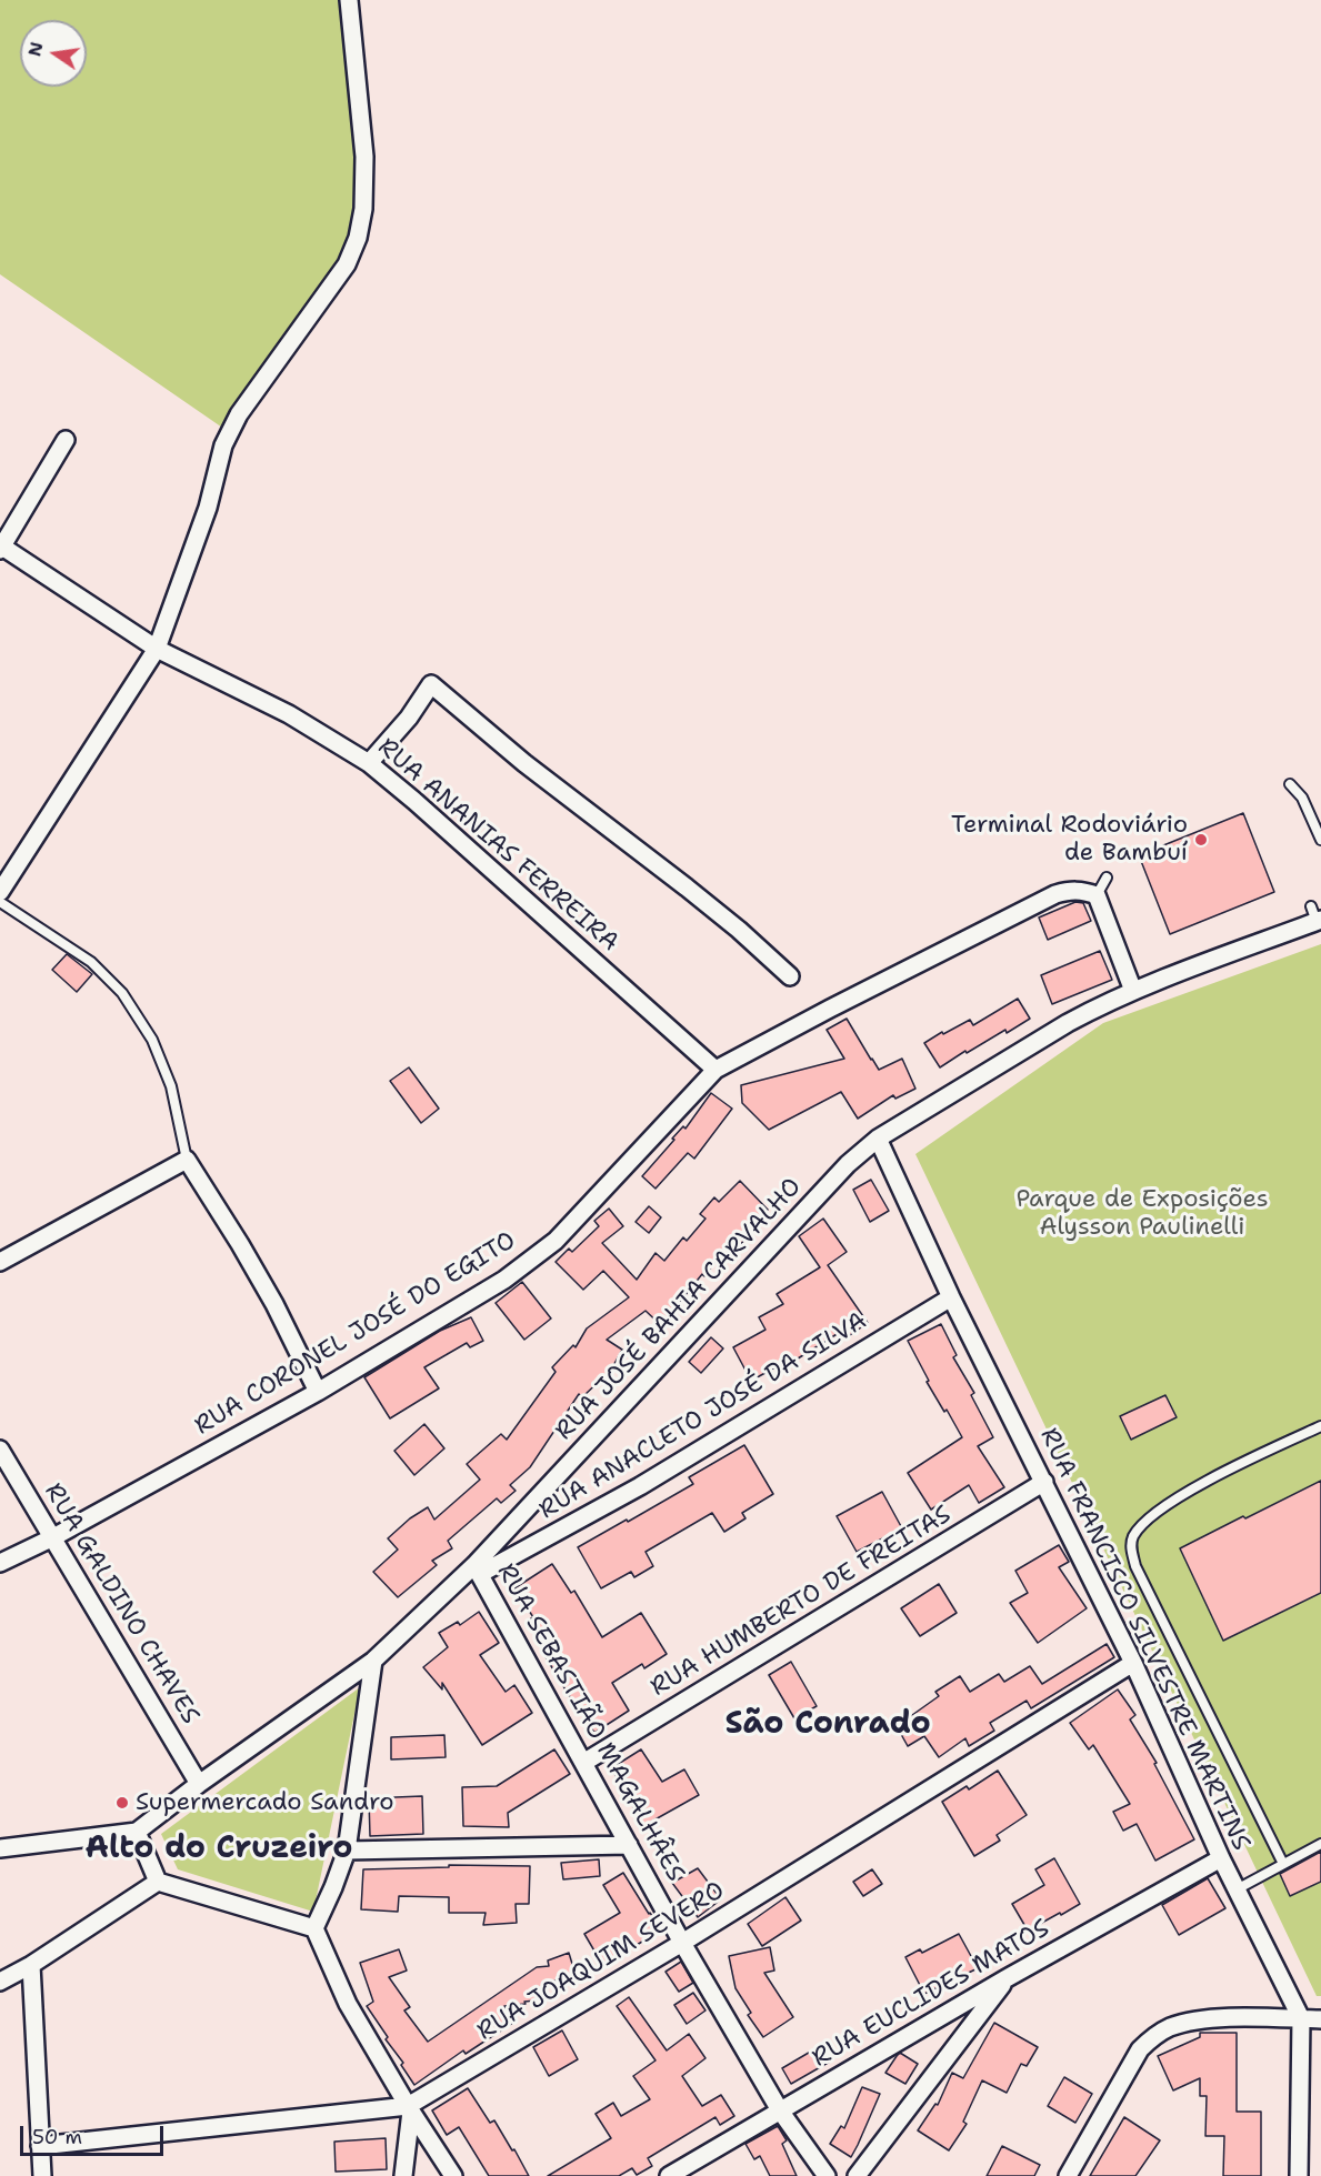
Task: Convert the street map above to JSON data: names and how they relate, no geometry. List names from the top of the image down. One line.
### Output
{"streets":{"street":["RUA ANANIAS FERREIRA","RUA JOSÉ BAHIA CARVALHO","RUA CORONEL JOSÉ DO EGITO","RUA ANACLETO JOSÉ DA SILVA","RUA HUMBERTO DE FREITAS","RUA GALDINO CHAVES","RUA FRANCISCO SILVESTRE MARTINS","RUA SEBASTIÃO MAGALHÂES","RUA JOAQUIM SEVERO","RUA EUCLIDES MATOS"]},"crossings":[["RUA ANANIAS FERREIRA","RUA CORONEL JOSÉ DO EGITO"],["RUA JOSÉ BAHIA CARVALHO","RUA ANACLETO JOSÉ DA SILVA"],["RUA JOSÉ BAHIA CARVALHO","RUA GALDINO CHAVES"],["RUA JOSÉ BAHIA CARVALHO","RUA FRANCISCO SILVESTRE MARTINS"],["RUA JOSÉ BAHIA CARVALHO","RUA SEBASTIÃO MAGALHÂES"],["RUA CORONEL JOSÉ DO EGITO","RUA GALDINO CHAVES"],["RUA ANACLETO JOSÉ DA SILVA","RUA FRANCISCO SILVESTRE MARTINS"],["RUA ANACLETO JOSÉ DA SILVA","RUA SEBASTIÃO MAGALHÂES"],["RUA HUMBERTO DE FREITAS","RUA FRANCISCO SILVESTRE MARTINS"],["RUA HUMBERTO DE FREITAS","RUA SEBASTIÃO MAGALHÂES"],["RUA FRANCISCO SILVESTRE MARTINS","RUA JOAQUIM SEVERO"],["RUA FRANCISCO SILVESTRE MARTINS","RUA EUCLIDES MATOS"],["RUA SEBASTIÃO MAGALHÂES","RUA JOAQUIM SEVERO"],["RUA SEBASTIÃO MAGALHÂES","RUA EUCLIDES MATOS"]],"districts":["São Conrado","Alto do Cruzeiro"],"parks":["Parque de Exposições Alysson Paulinelli"],"places":["Terminal Rodoviário de Bambuí","Supermercado Sandro"],"scale_bar":"50 m","north":"left"}
